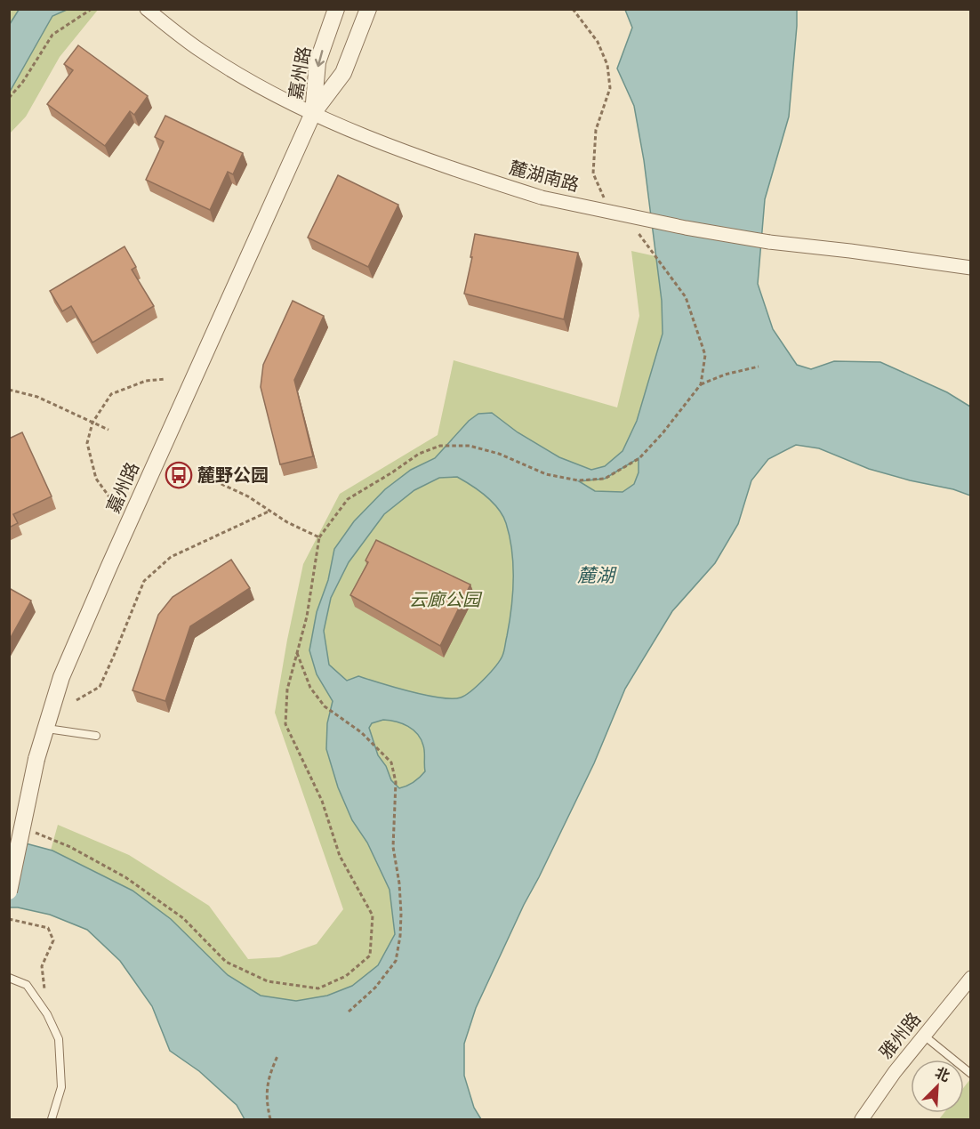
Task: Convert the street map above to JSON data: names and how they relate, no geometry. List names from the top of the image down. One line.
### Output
{"streets":{"street":["嘉州路","麓湖南路","雅州路"]},"crossings":[["嘉州路","麓湖南路"]],"water":["麓湖"],"parks":["云廊公园"],"places":{"bus stop":["麓野公园"]},"north":"top right"}
